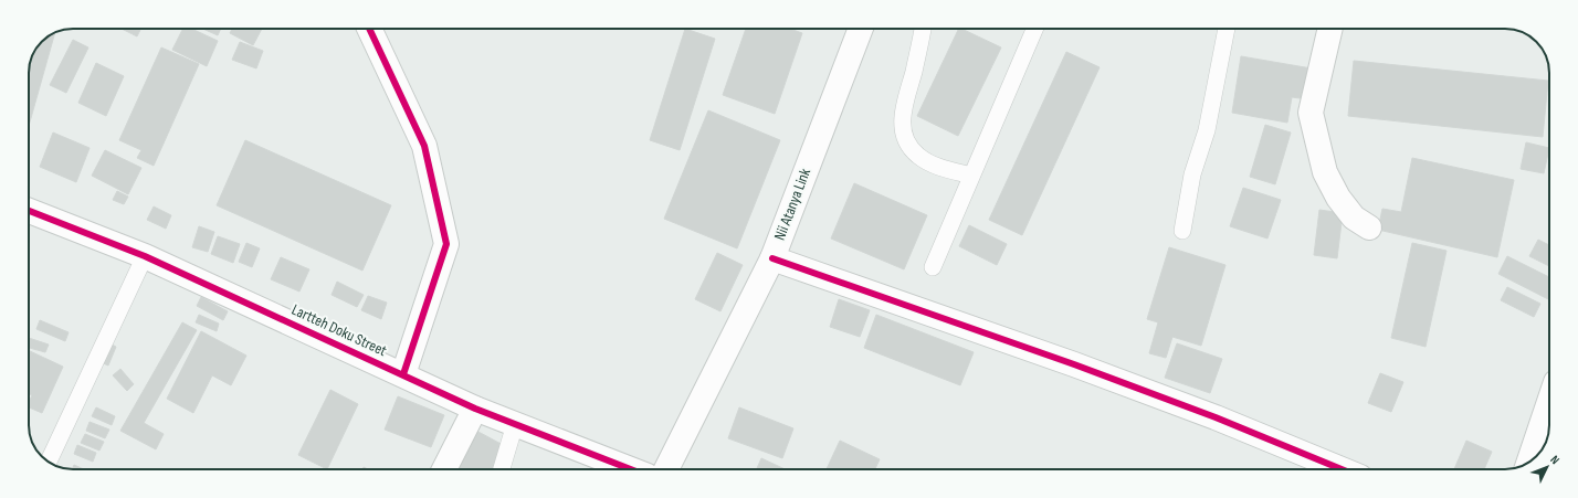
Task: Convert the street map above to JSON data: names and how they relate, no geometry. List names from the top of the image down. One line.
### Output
{"streets":{"street":["Nii Atanya Link","Lartteh Doku Street"]},"north":"top right"}
